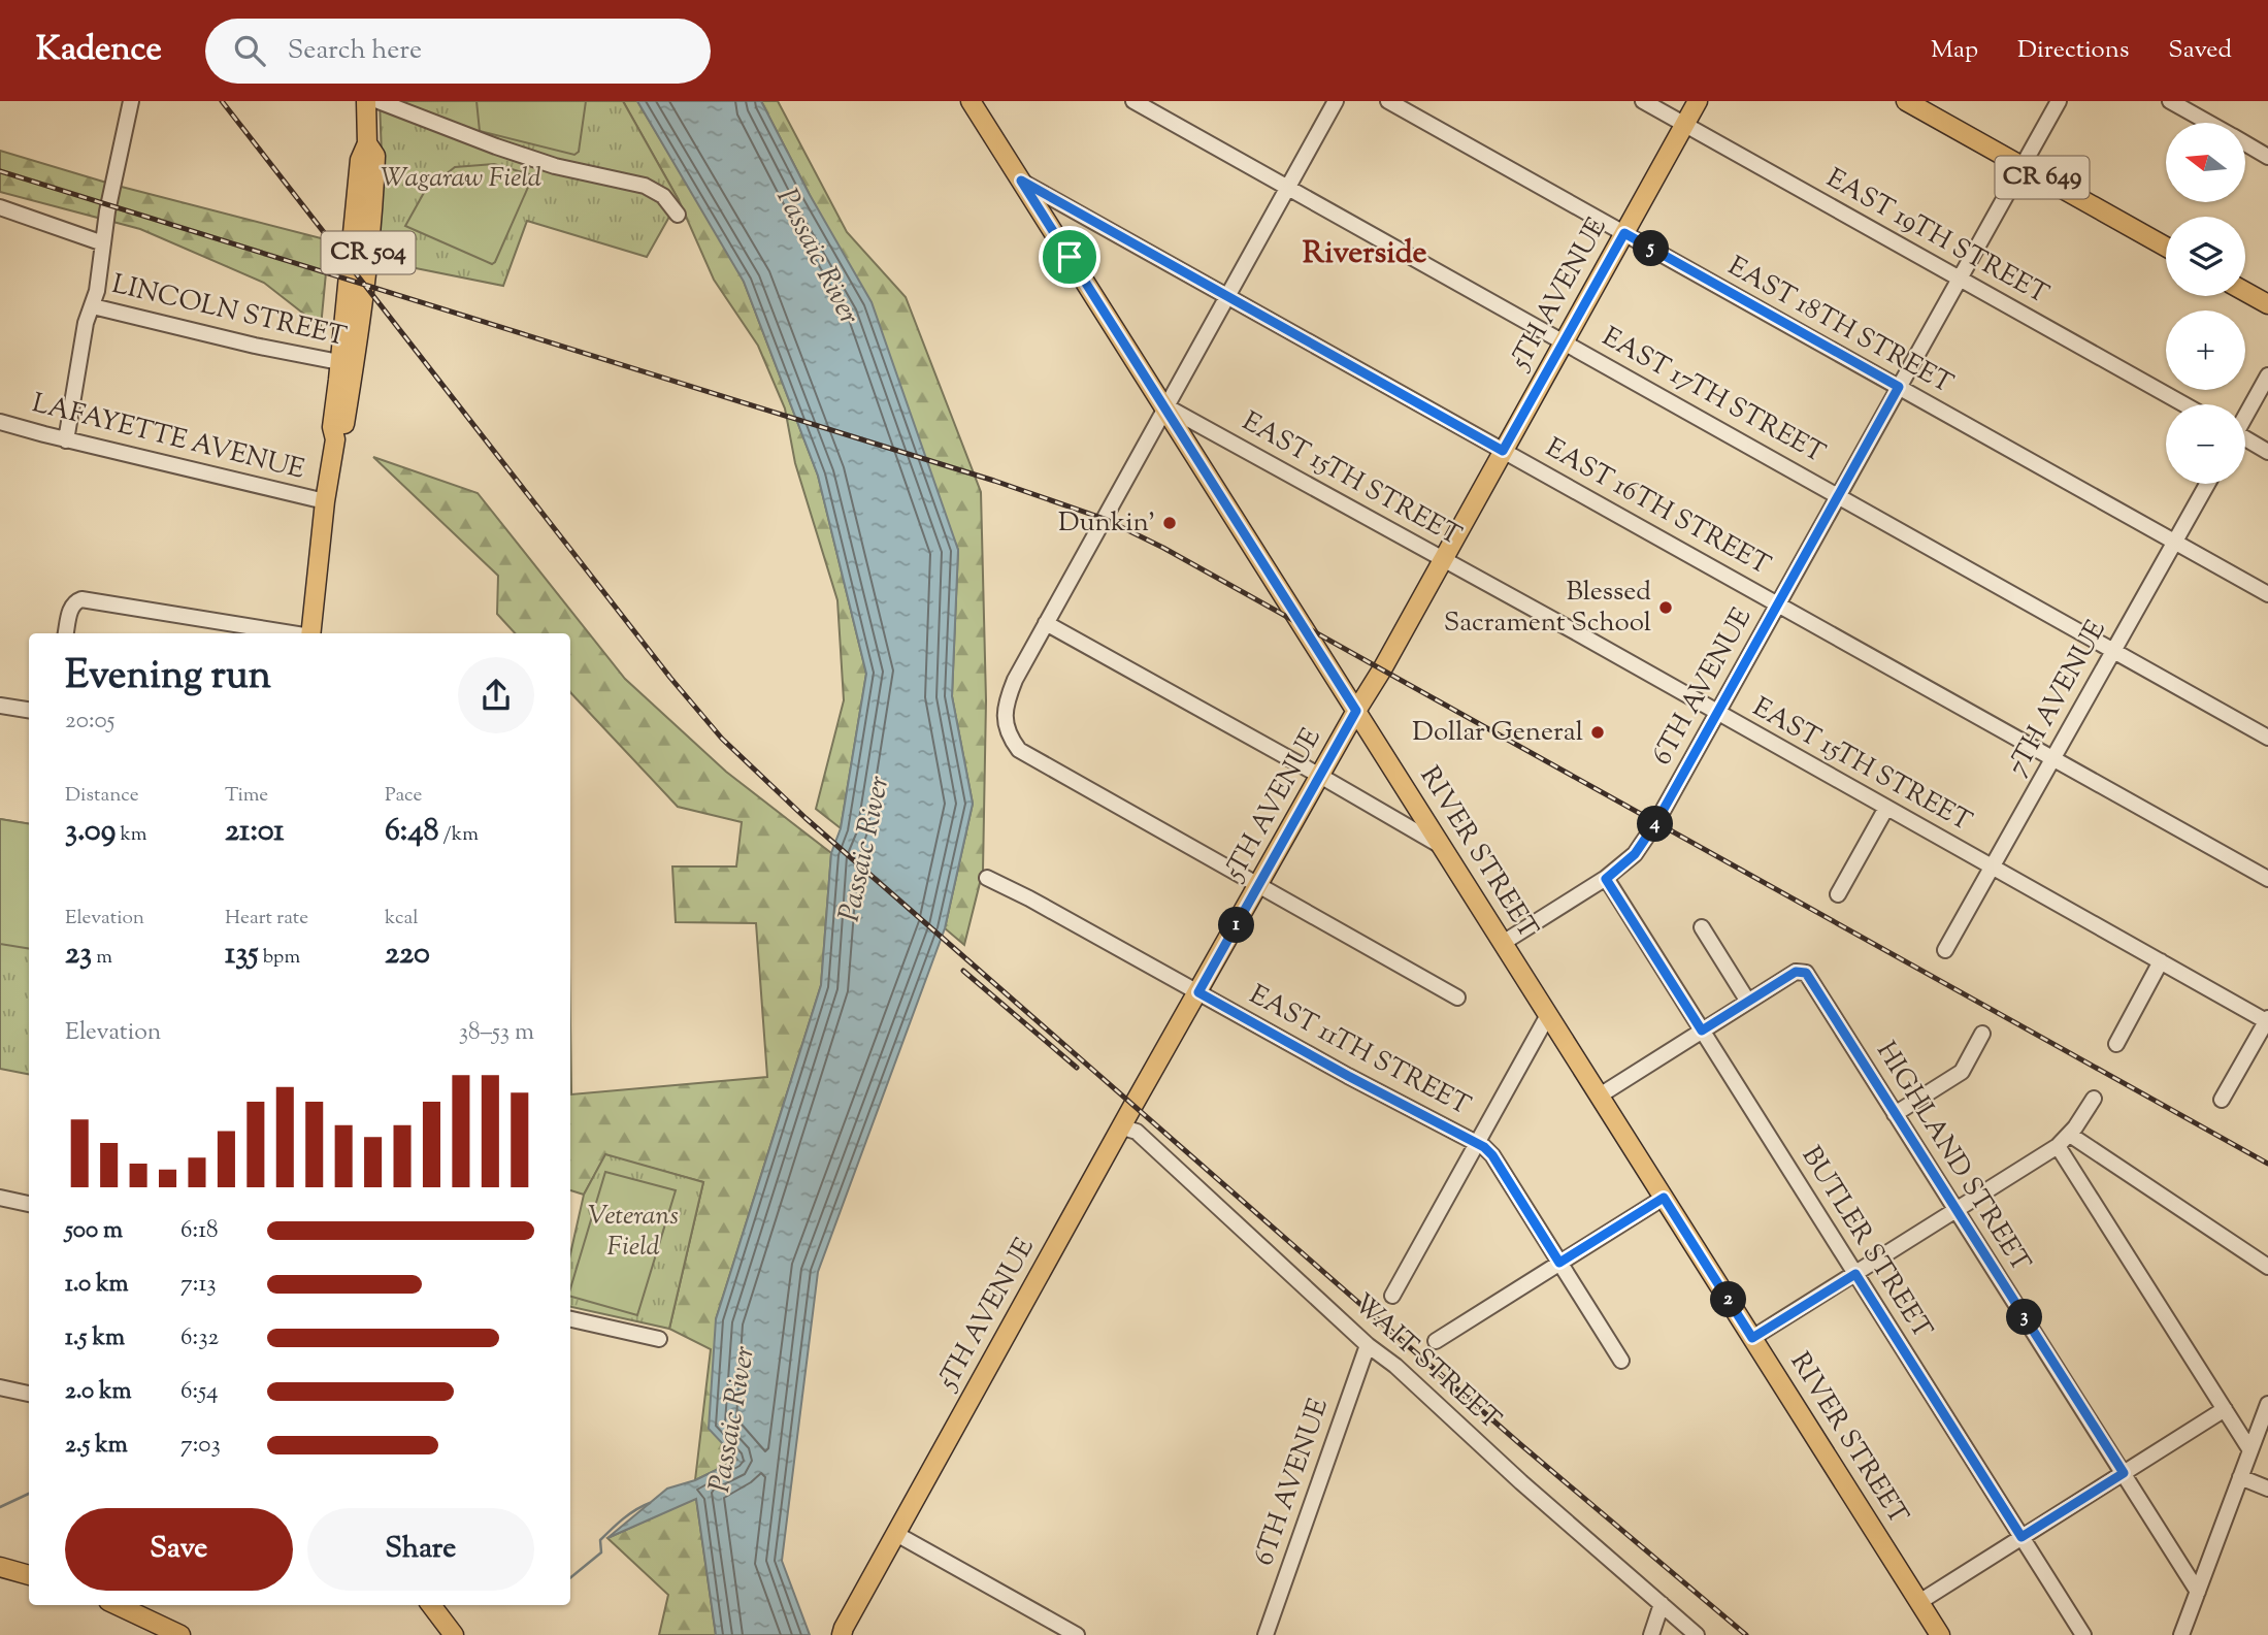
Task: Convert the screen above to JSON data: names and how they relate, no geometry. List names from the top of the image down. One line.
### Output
{"streets":{"main road":["CR 649","CR 504","5TH AVENUE","RIVER STREET"],"street":["EAST 19TH STREET","LINCOLN STREET","EAST 18TH STREET","EAST 17TH STREET","LAFAYETTE AVENUE","EAST 15TH STREET","EAST 16TH STREET","6TH AVENUE","7TH AVENUE","EAST 11TH STREET","HIGHLAND STREET","BUTLER STREET","WAIT STREET"]},"crossings":[["CR 649","6TH AVENUE"],["EAST 19TH STREET","5TH AVENUE"],["EAST 19TH STREET","6TH AVENUE"],["CR 504","LINCOLN STREET"],["CR 504","LAFAYETTE AVENUE"],["5TH AVENUE","EAST 18TH STREET"],["5TH AVENUE","EAST 17TH STREET"],["5TH AVENUE","EAST 15TH STREET"],["5TH AVENUE","EAST 16TH STREET"],["5TH AVENUE","RIVER STREET"],["5TH AVENUE","EAST 11TH STREET"],["5TH AVENUE","WAIT STREET"],["EAST 18TH STREET","6TH AVENUE"],["EAST 18TH STREET","7TH AVENUE"],["EAST 17TH STREET","6TH AVENUE"],["EAST 17TH STREET","7TH AVENUE"],["EAST 15TH STREET","6TH AVENUE"],["EAST 15TH STREET","7TH AVENUE"],["EAST 15TH STREET","RIVER STREET"],["EAST 16TH STREET","6TH AVENUE"],["EAST 16TH STREET","7TH AVENUE"],["EAST 16TH STREET","RIVER STREET"],["6TH AVENUE","RIVER STREET"],["6TH AVENUE","BUTLER STREET"],["6TH AVENUE","WAIT STREET"]],"districts":["Riverside"],"water":["Passaic River"],"parks":["Wagaraw Field","Veterans Field"],"places":["Dunkin'","Blessed Sacrament School","Dollar General"],"north":"left","page":{"header":"Kadence","search":"Search here","nav":["Map","Directions","Saved"],"map_buttons":["+","−"],"pins":["5","4","1","2","3"],"heading":["Evening run","20:05"],"stats":[["Distance","3.09 km"],["Time","21:01"],["Pace","6:48 /km"],["Elevation","23 m"],["Heart rate","135 bpm"],["kcal","220"]],"chart":["Elevation","38–53 m"],"list":[{"name":"500 m","note":"6:18"},{"name":"1.0 km","note":"7:13"},{"name":"1.5 km","note":"6:32"},{"name":"2.0 km","note":"6:54"},{"name":"2.5 km","note":"7:03"}],"buttons":["Save","Share"]}}
